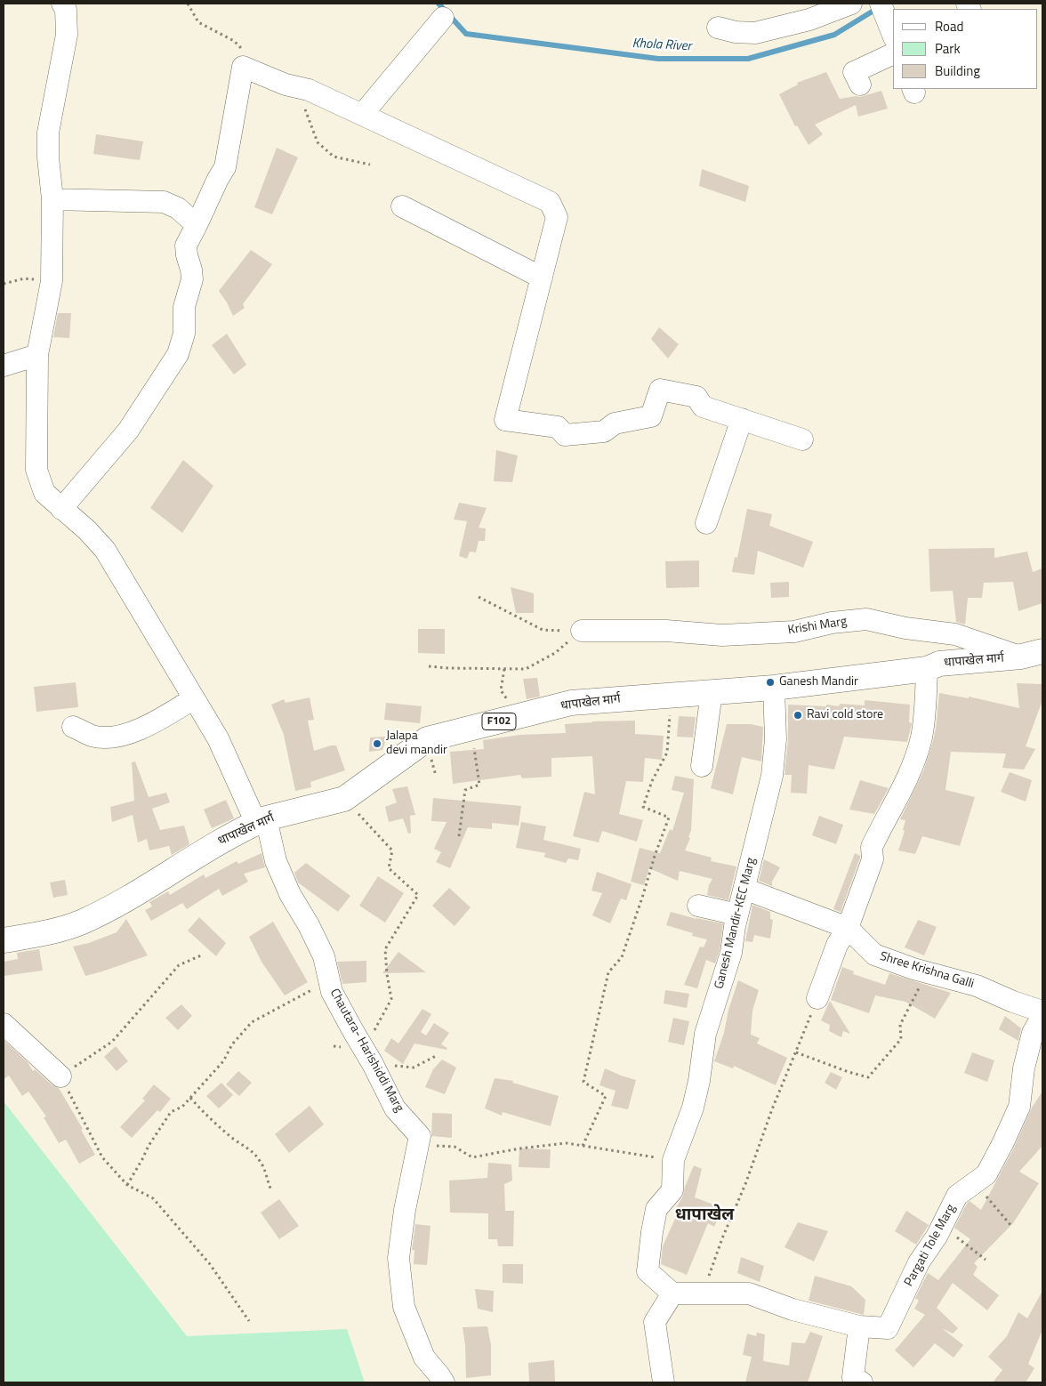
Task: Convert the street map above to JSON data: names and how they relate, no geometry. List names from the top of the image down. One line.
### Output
{"streets":{"main road":["धापाखेल मार्ग","F102"],"street":["Krishi Marg","Ganesh Mandir-KEC Marg","Shree Krishna Galli","Chautara- Harishiddi Marg","Pargati Tole Marg"]},"crossings":[["Krishi Marg","धापाखेल मार्ग"],["धापाखेल मार्ग","Ganesh Mandir-KEC Marg"],["धापाखेल मार्ग","Chautara- Harishiddi Marg"],["Ganesh Mandir-KEC Marg","Shree Krishna Galli"]],"districts":["धापाखेल"],"water":["Khola River"],"places":["Ganesh Mandir","Ravi cold store","Jalapa devi mandir"],"legend":["Road","Park","Building"]}
